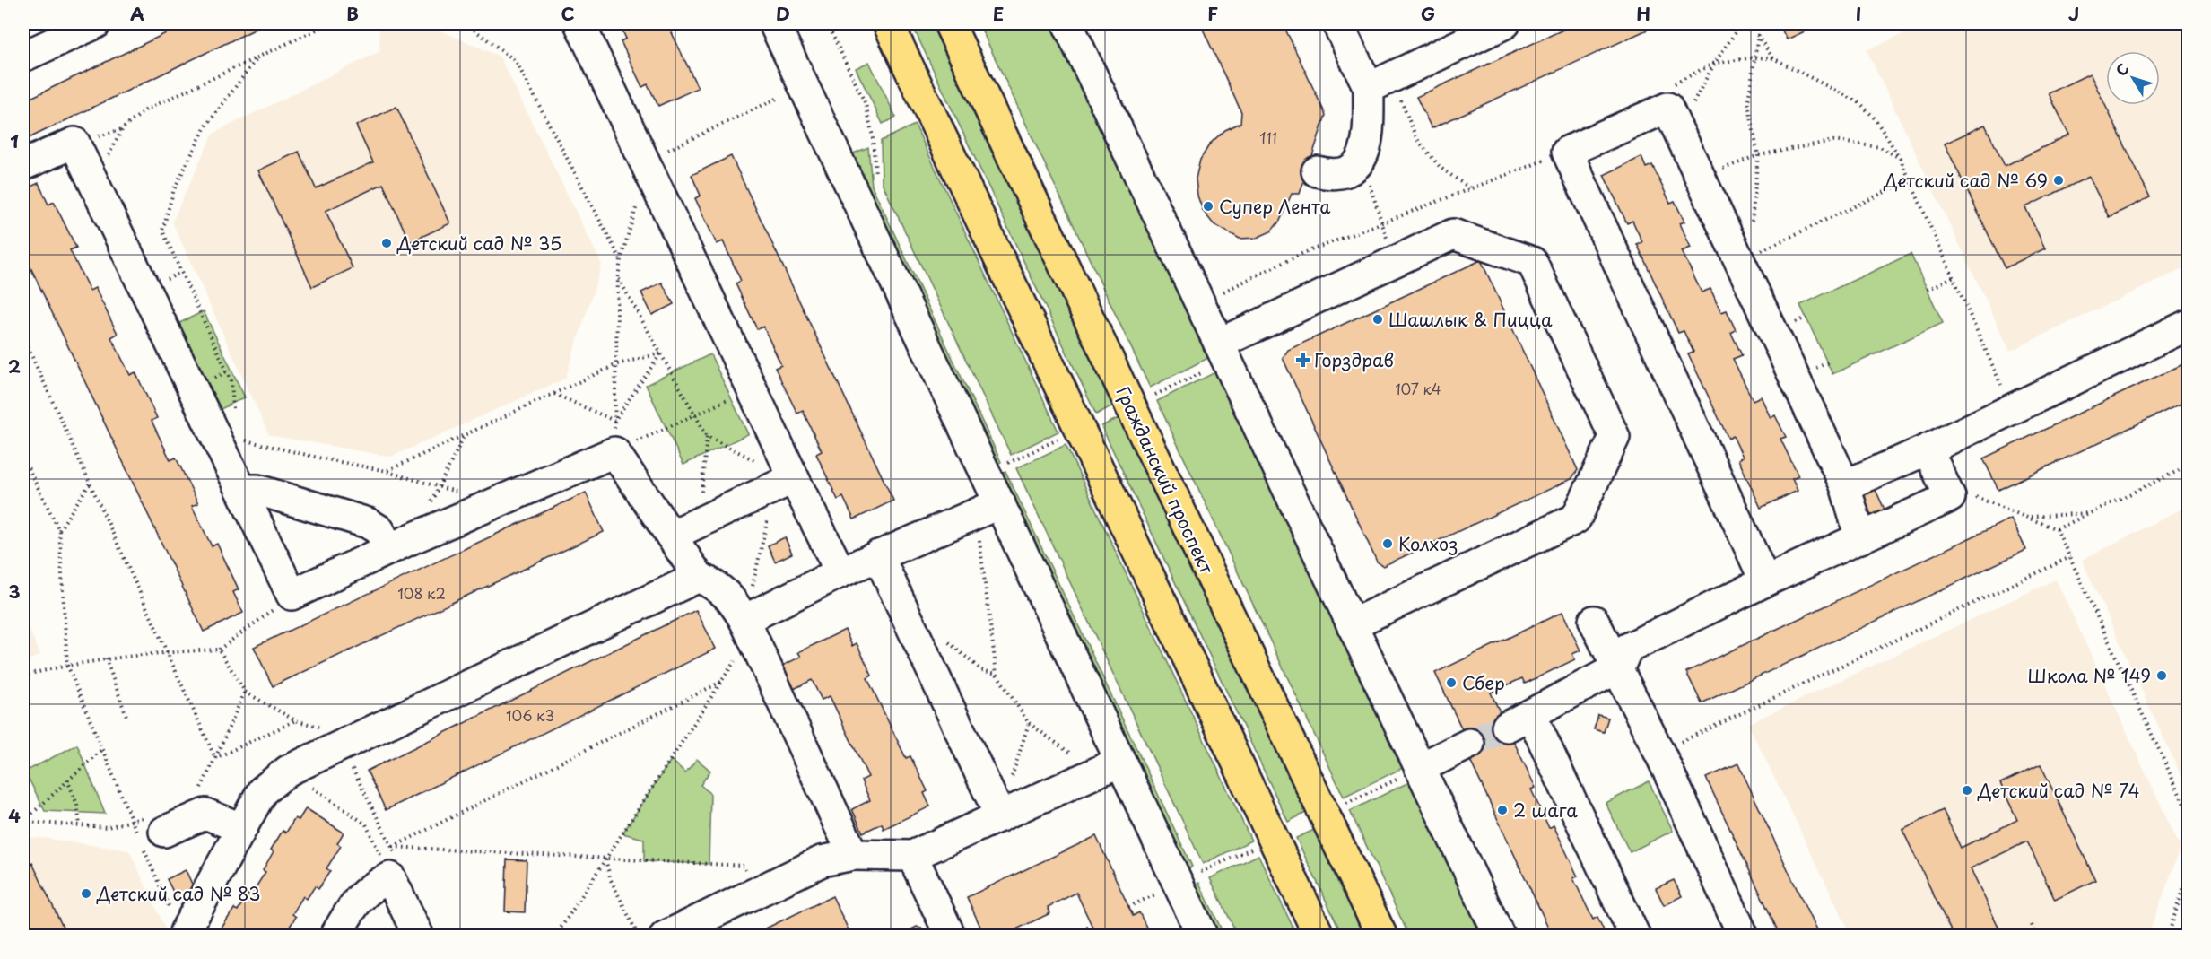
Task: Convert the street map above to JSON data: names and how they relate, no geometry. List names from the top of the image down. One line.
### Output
{"streets":{"main road":["Гражданский проспект"]},"places":{"other":["Детский сад № 69","Супер Лента","Детский сад № 35","Шашлык & Пицца","Колхоз","Школа № 149","Сбер","Детский сад № 74","2 шага","Детский сад № 83"],"health":["Горздрав"]},"house_numbers":["111","107 к4","108 к2","106 к3"],"north":"top left","grid":{"columns":["A","B","C","D","E","F","G","H","I","J"],"rows":["1","2","3","4"]}}
